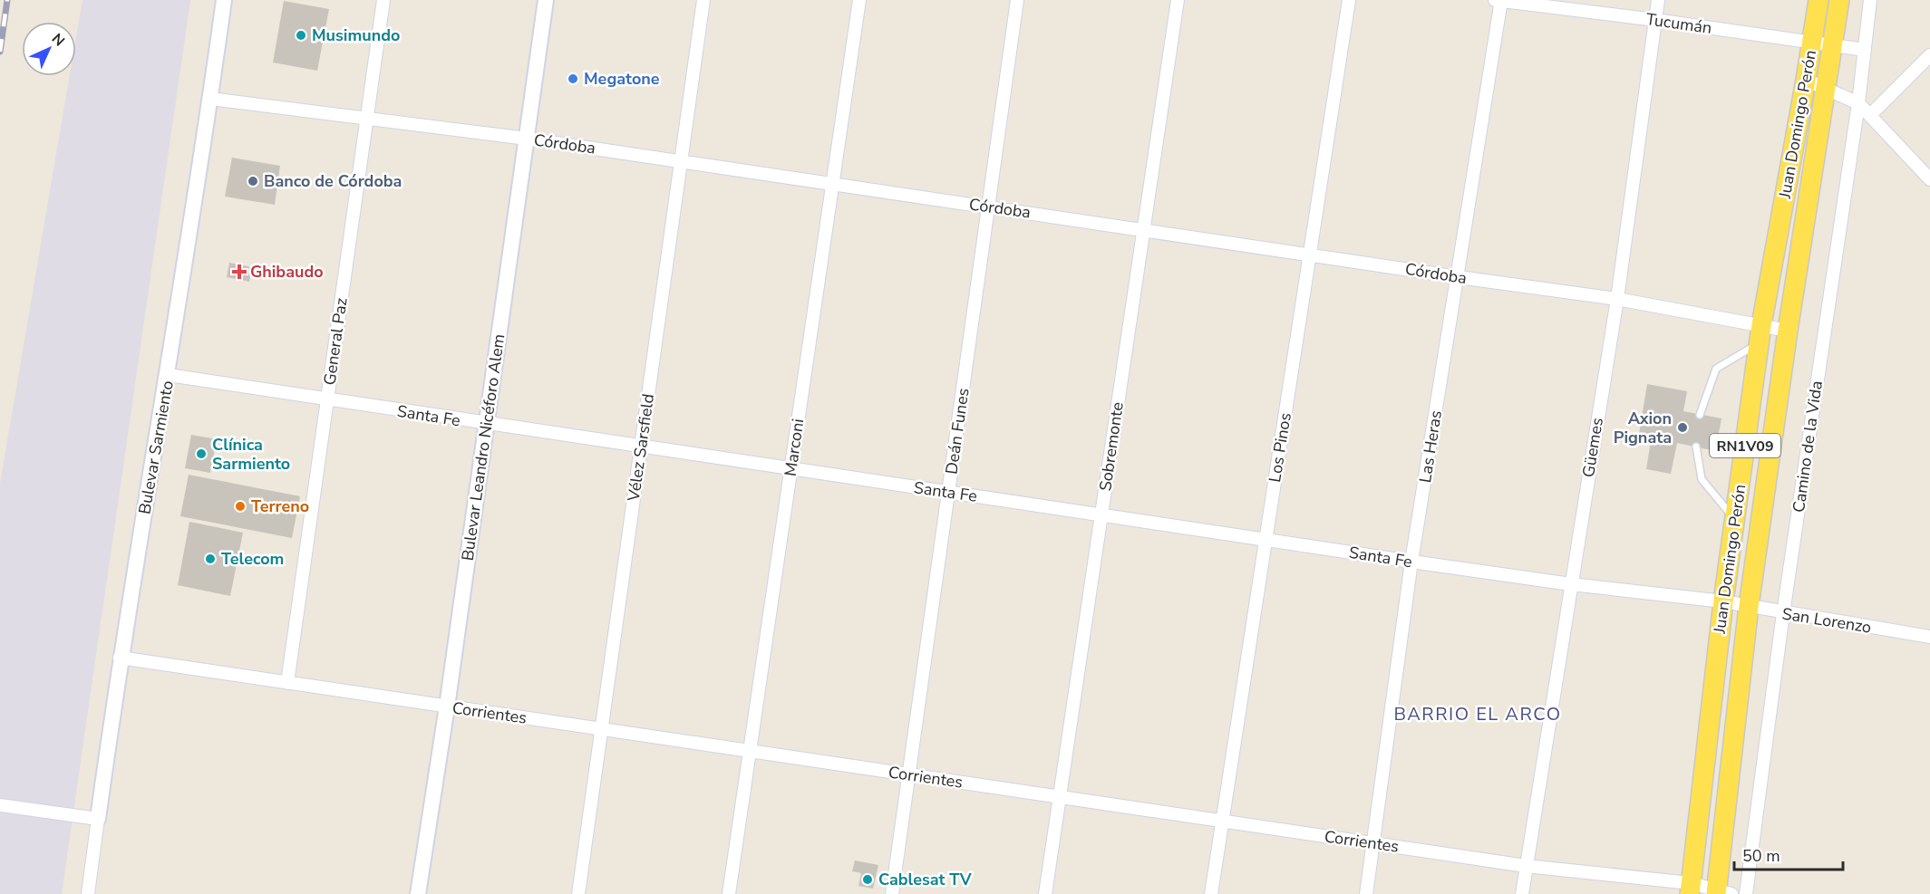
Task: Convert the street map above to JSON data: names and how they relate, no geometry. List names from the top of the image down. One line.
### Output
{"streets":{"main road":["Juan Domingo Perón","RN1V09"],"street":["Tucumán","Córdoba","General Paz","Santa Fe","Deán Funes","Sobremonte","Las Heras","Camino de la Vida","Bulevar Sarmiento","Bulevar Leandro Nicéforo Alem","Vélez Sarsfield","Marconi","Los Pinos","Güemes","San Lorenzo","Corrientes"]},"crossings":[["Tucumán","Juan Domingo Perón"],["Tucumán","Las Heras"],["Tucumán","Camino de la Vida"],["Tucumán","Güemes"],["Juan Domingo Perón","Córdoba"],["Juan Domingo Perón","Santa Fe"],["Juan Domingo Perón","San Lorenzo"],["Juan Domingo Perón","Corrientes"],["Córdoba","General Paz"],["Córdoba","Deán Funes"],["Córdoba","Sobremonte"],["Córdoba","Las Heras"],["Córdoba","Bulevar Sarmiento"],["Córdoba","Bulevar Leandro Nicéforo Alem"],["Córdoba","Vélez Sarsfield"],["Córdoba","Marconi"],["Córdoba","Los Pinos"],["Córdoba","Güemes"],["General Paz","Santa Fe"],["General Paz","Corrientes"],["Santa Fe","Deán Funes"],["Santa Fe","Sobremonte"],["Santa Fe","Las Heras"],["Santa Fe","Bulevar Sarmiento"],["Santa Fe","Bulevar Leandro Nicéforo Alem"],["Santa Fe","Vélez Sarsfield"],["Santa Fe","Marconi"],["Santa Fe","Los Pinos"],["Santa Fe","Güemes"],["Santa Fe","San Lorenzo"],["Deán Funes","Corrientes"],["Sobremonte","Corrientes"],["Las Heras","Corrientes"],["Camino de la Vida","San Lorenzo"],["Bulevar Sarmiento","Corrientes"],["Bulevar Leandro Nicéforo Alem","Corrientes"],["Vélez Sarsfield","Corrientes"],["Marconi","Corrientes"],["Los Pinos","Corrientes"],["Güemes","Corrientes"]],"districts":["BARRIO EL ARCO"],"places":{"other":["Musimundo","Megatone","Banco de Córdoba","Axion Pignata","Clínica Sarmiento","Terreno","Telecom","Cablesat TV"],"health":["Ghibaudo"]},"scale_bar":"50 m","north":"top right"}
